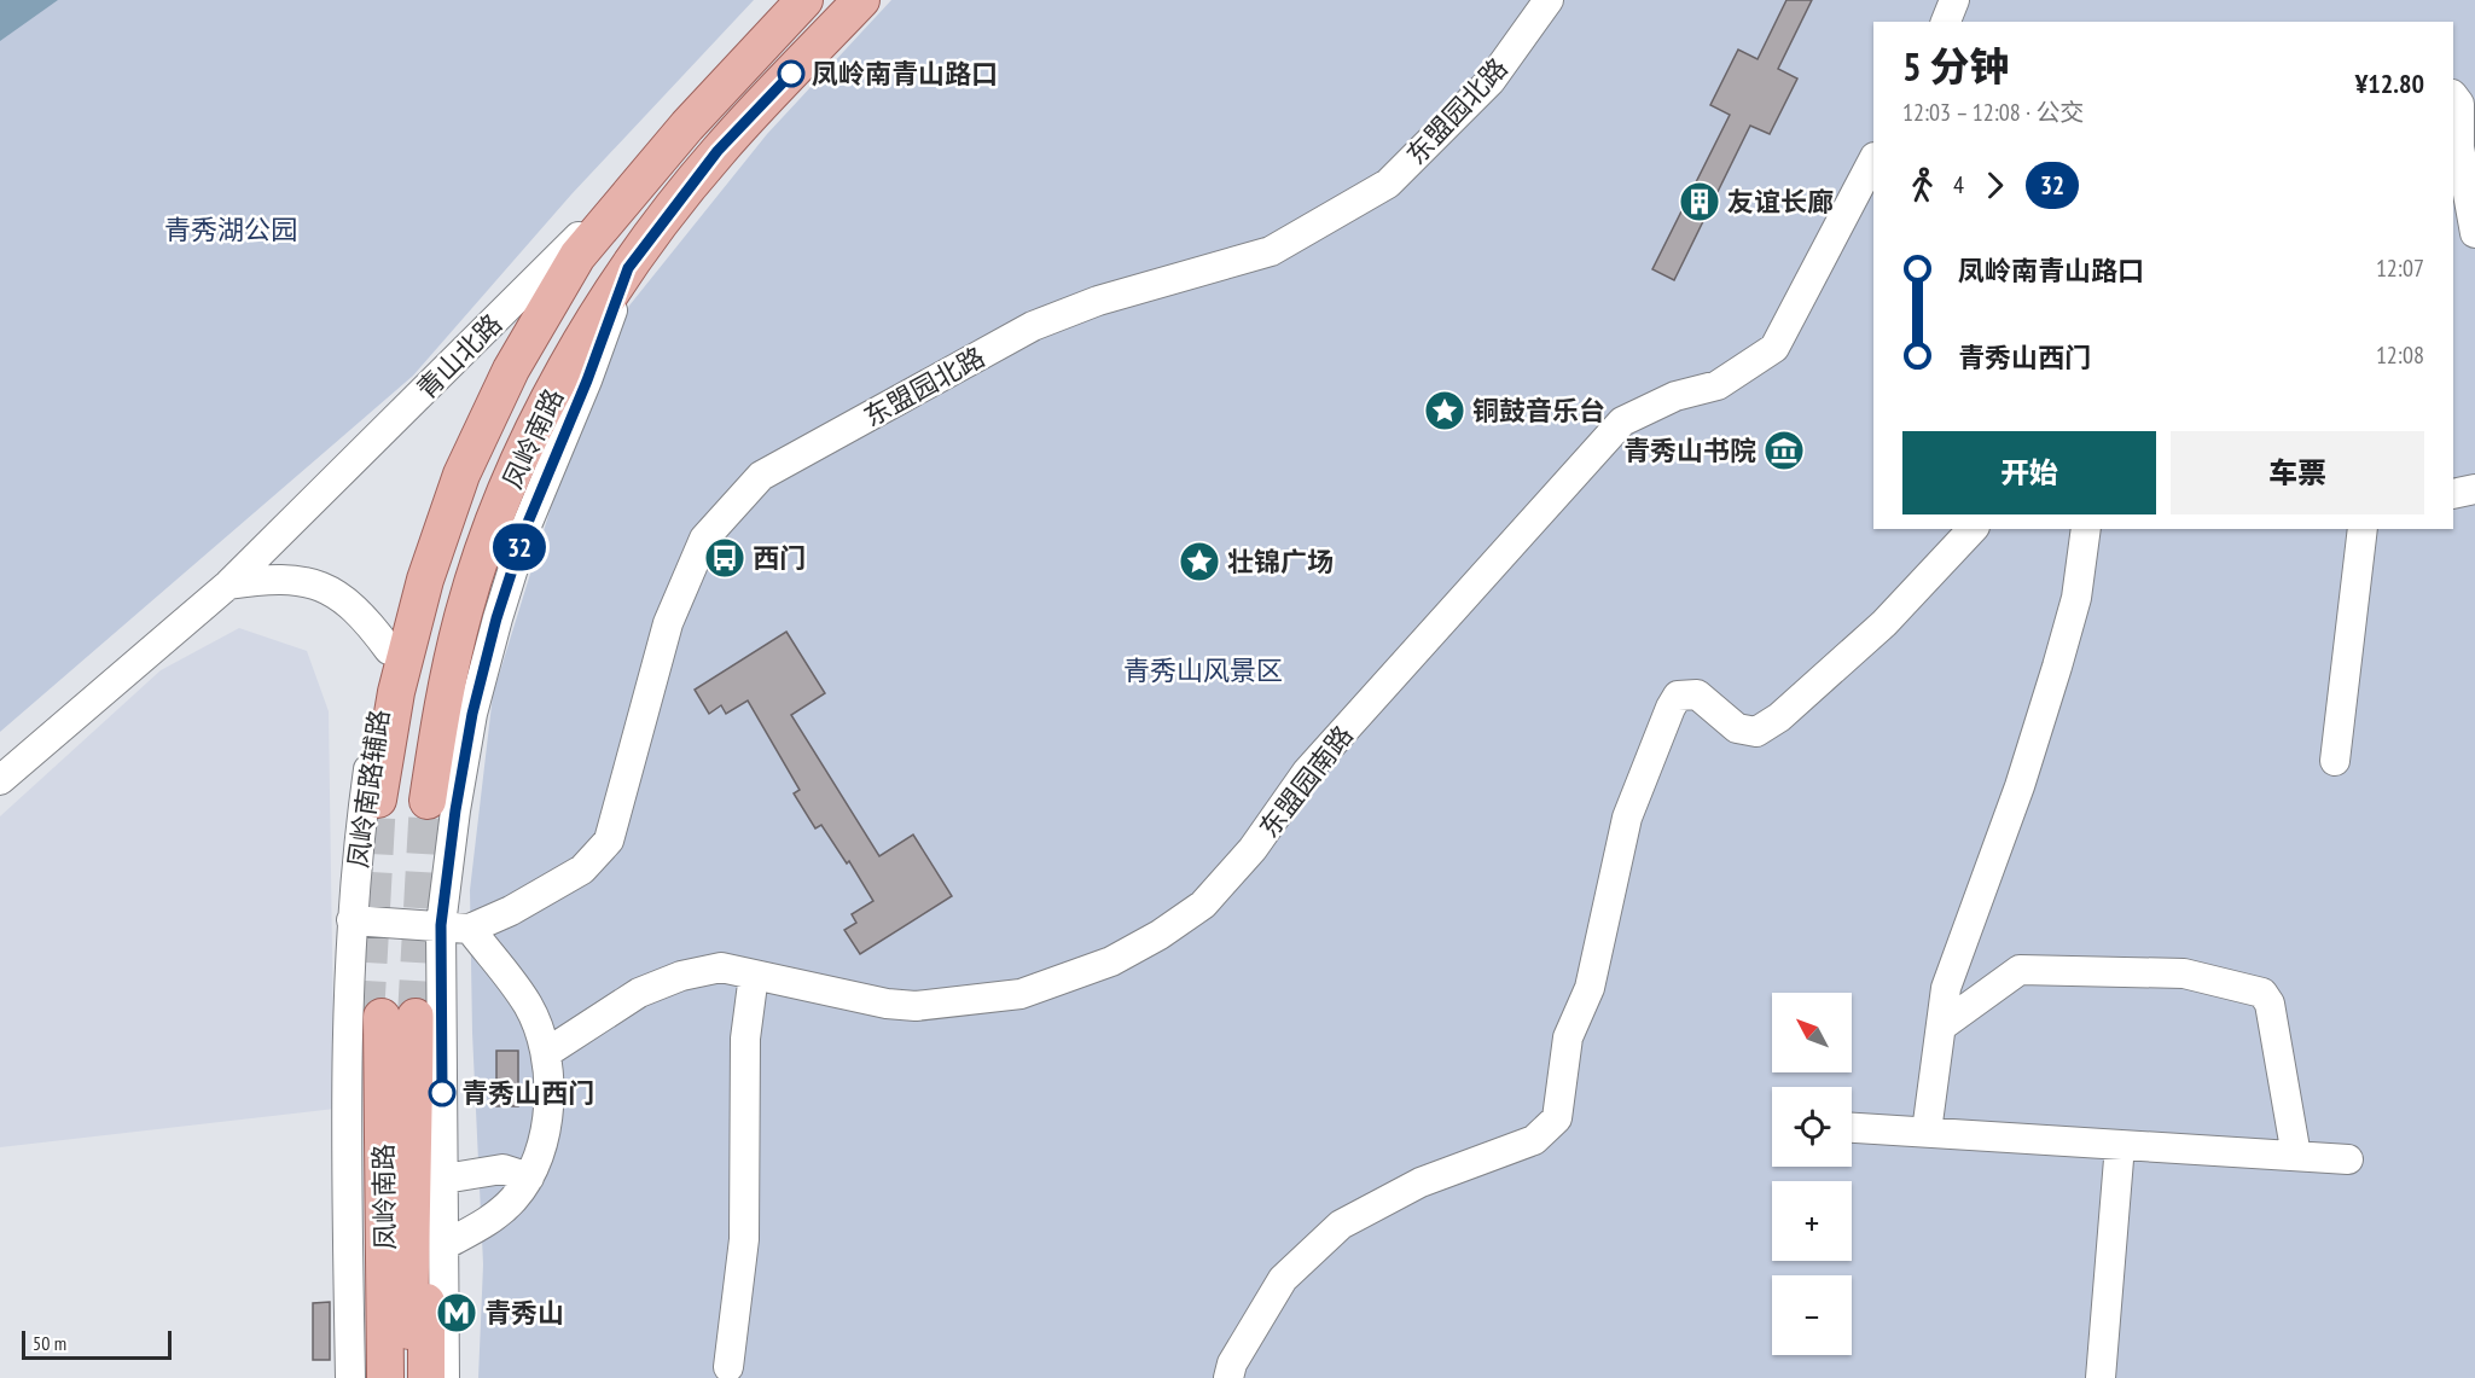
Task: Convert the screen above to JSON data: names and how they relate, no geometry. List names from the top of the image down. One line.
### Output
{"streets":{"main road":["凤岭南路"],"street":["东盟园北路","青山北路","东盟园南路","凤岭南路辅路"]},"crossings":[["青山北路","凤岭南路"],["青山北路","凤岭南路辅路"]],"parks":["青秀湖公园","青秀山风景区"],"places":{"other":["凤岭南青山路口","青秀山西门"],"building":["友谊长廊"],"place":["铜鼓音乐台","壮锦广场"],"museum":["青秀山书院"],"bus stop":["西门"],"metro station":["青秀山"]},"lines":["bus line 32"],"scale_bar":"50 m","north":"top left","page":{"on_map":"32","heading":["5 分钟","12:03 – 12:08 · 公交","¥12.80"],"legs":["4","32"],"list":[{"name":"凤岭南青山路口","value":"12:07"},{"name":"青秀山西门","value":"12:08"}],"buttons":["开始","车票"],"map_buttons":["+","−"],"scale":"50 m"}}
